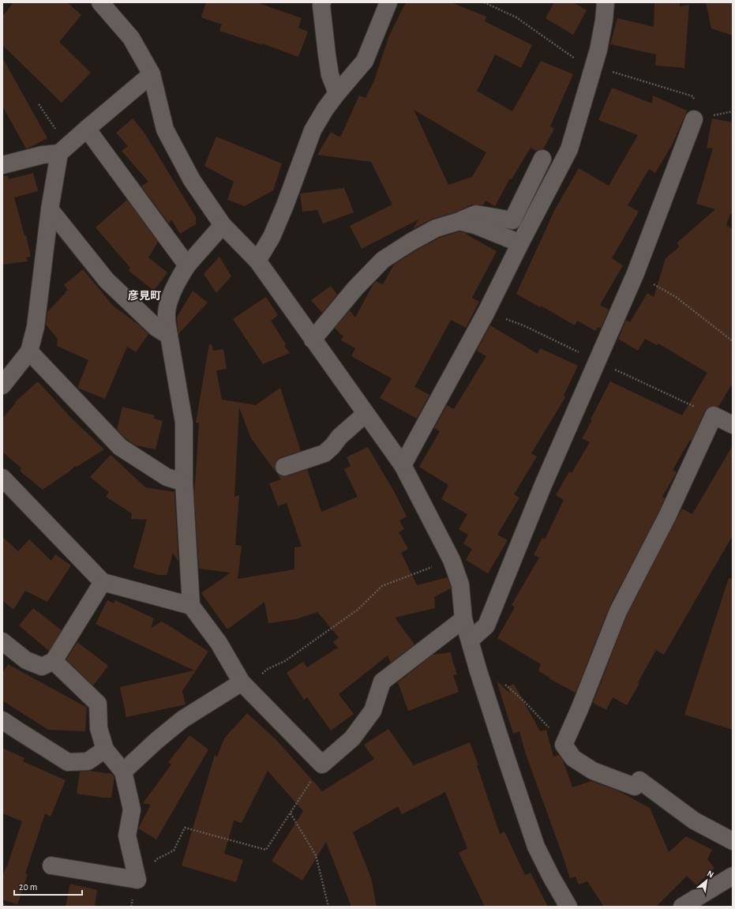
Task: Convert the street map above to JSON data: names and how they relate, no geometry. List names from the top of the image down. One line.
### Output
{"districts":["彦見町"],"scale_bar":"20 m","north":"top right"}
